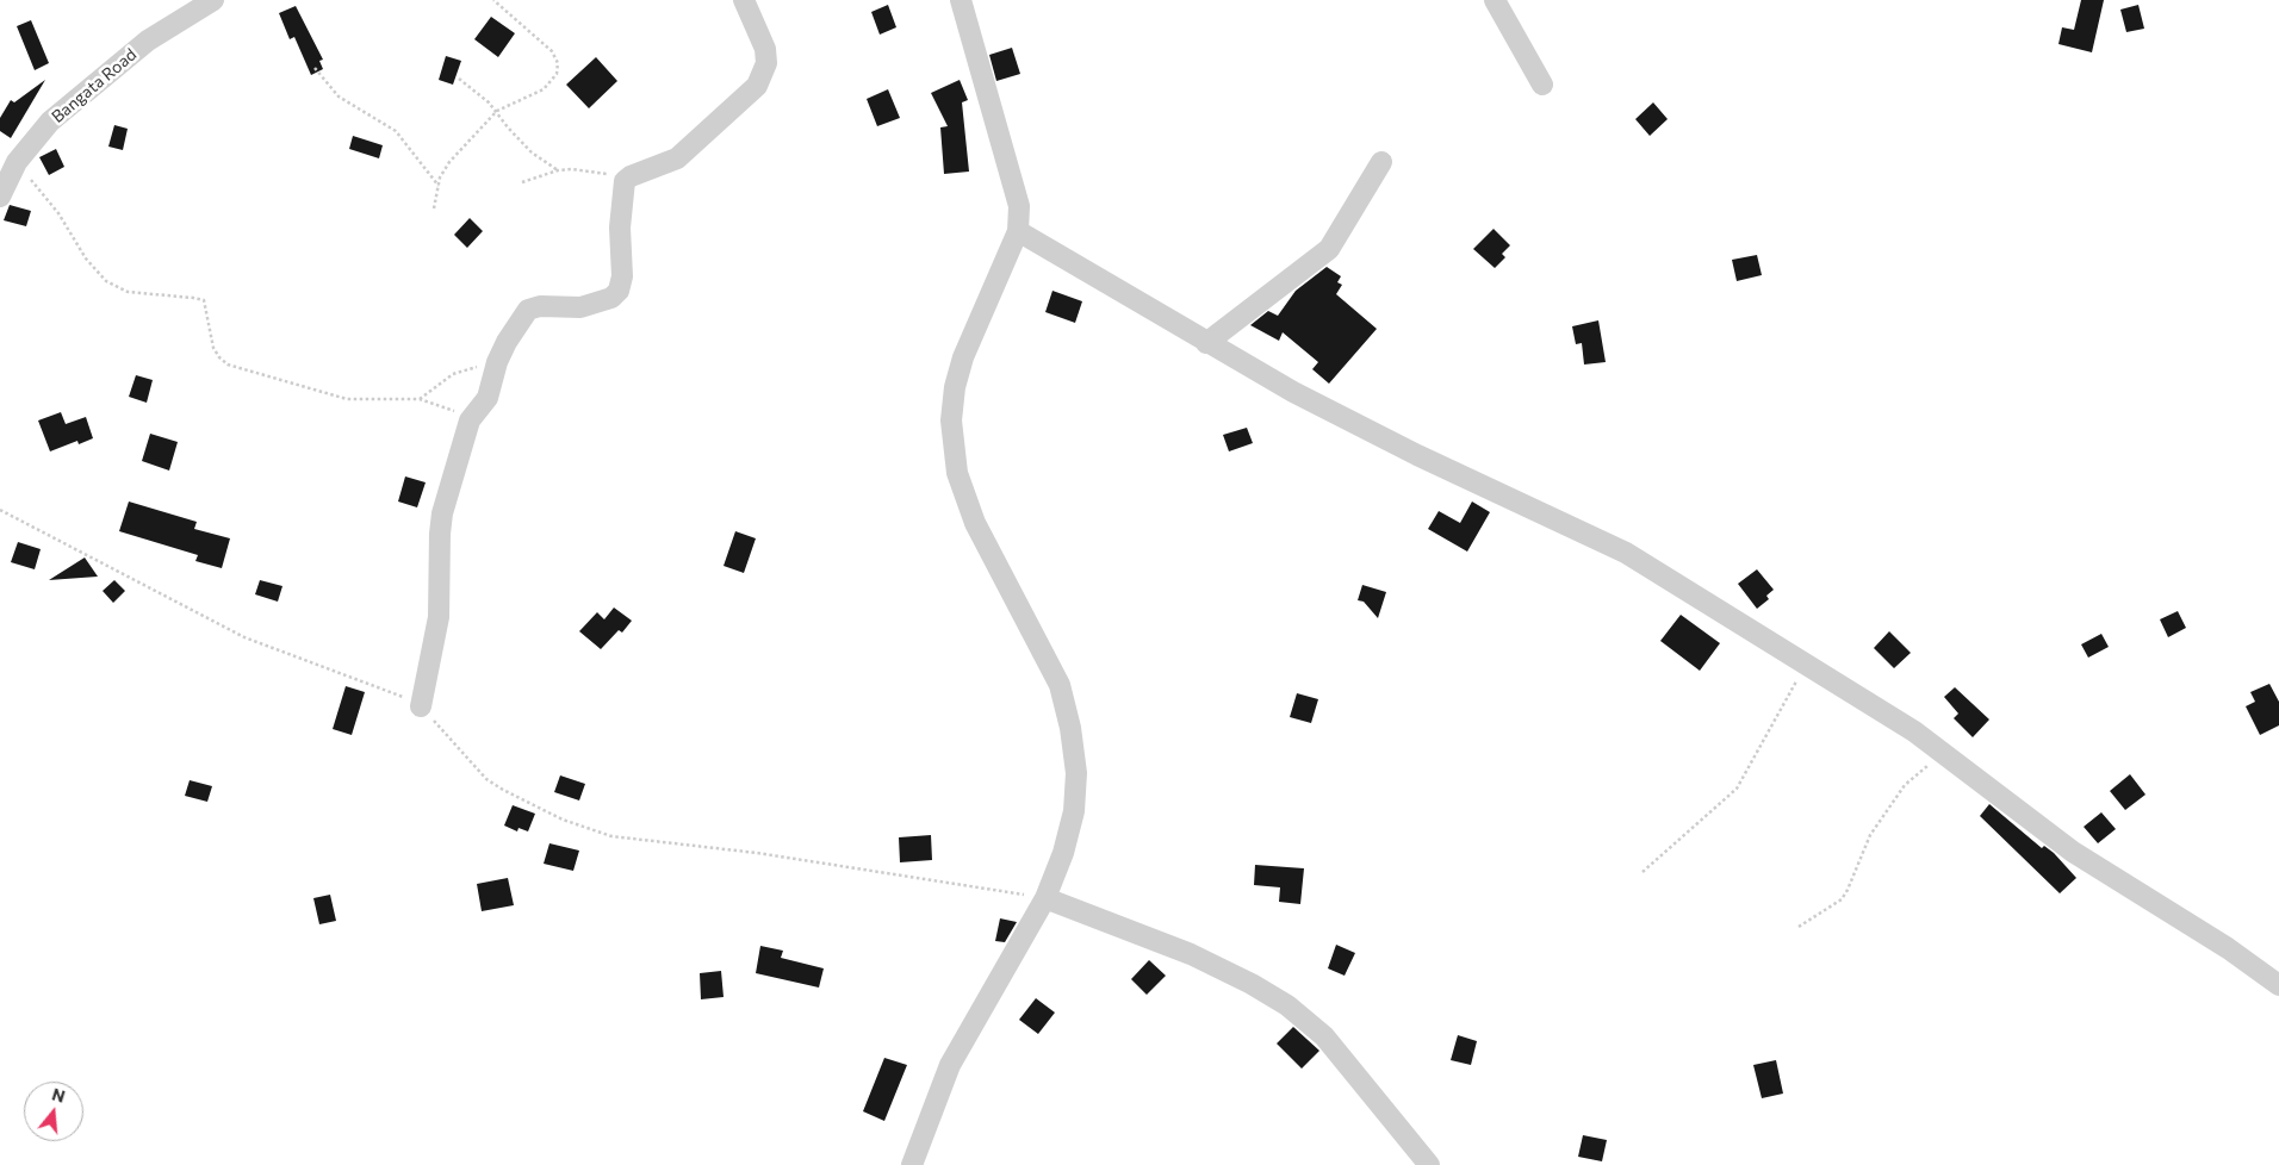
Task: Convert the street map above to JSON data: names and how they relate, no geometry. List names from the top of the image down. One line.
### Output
{"streets":{"street":["Bangata Road"]},"north":"top"}
